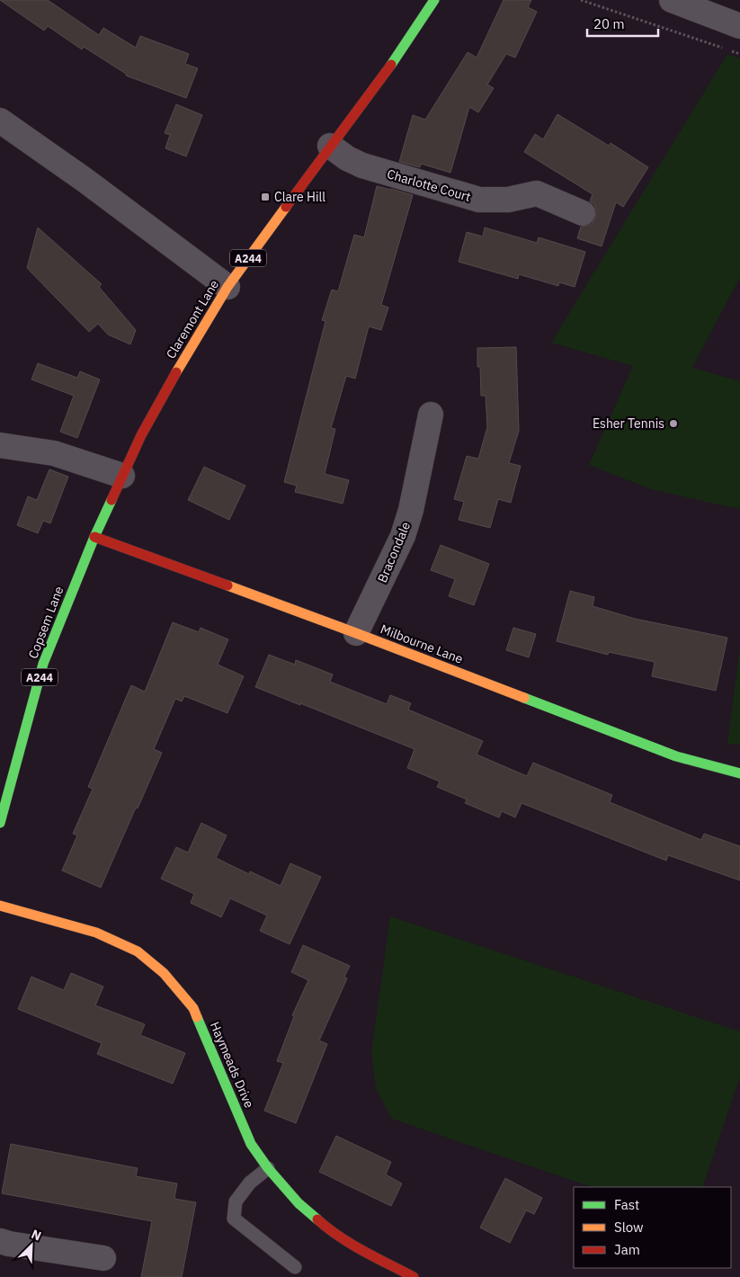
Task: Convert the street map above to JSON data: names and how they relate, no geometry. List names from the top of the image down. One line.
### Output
{"streets":{"street":["Charlotte Court","A244","Claremont Lane","Bracondale","Copsem Lane","Milbourne Lane","Haymeads Drive"]},"crossings":[["Charlotte Court","Claremont Lane"],["Claremont Lane","Copsem Lane"],["Claremont Lane","Milbourne Lane"],["Bracondale","Milbourne Lane"],["Copsem Lane","Milbourne Lane"]],"places":{"transit":["Clare Hill"],"other":["Esher Tennis"]},"legend":["Fast","Slow","Jam"],"scale_bar":"20 m","north":"top right"}
